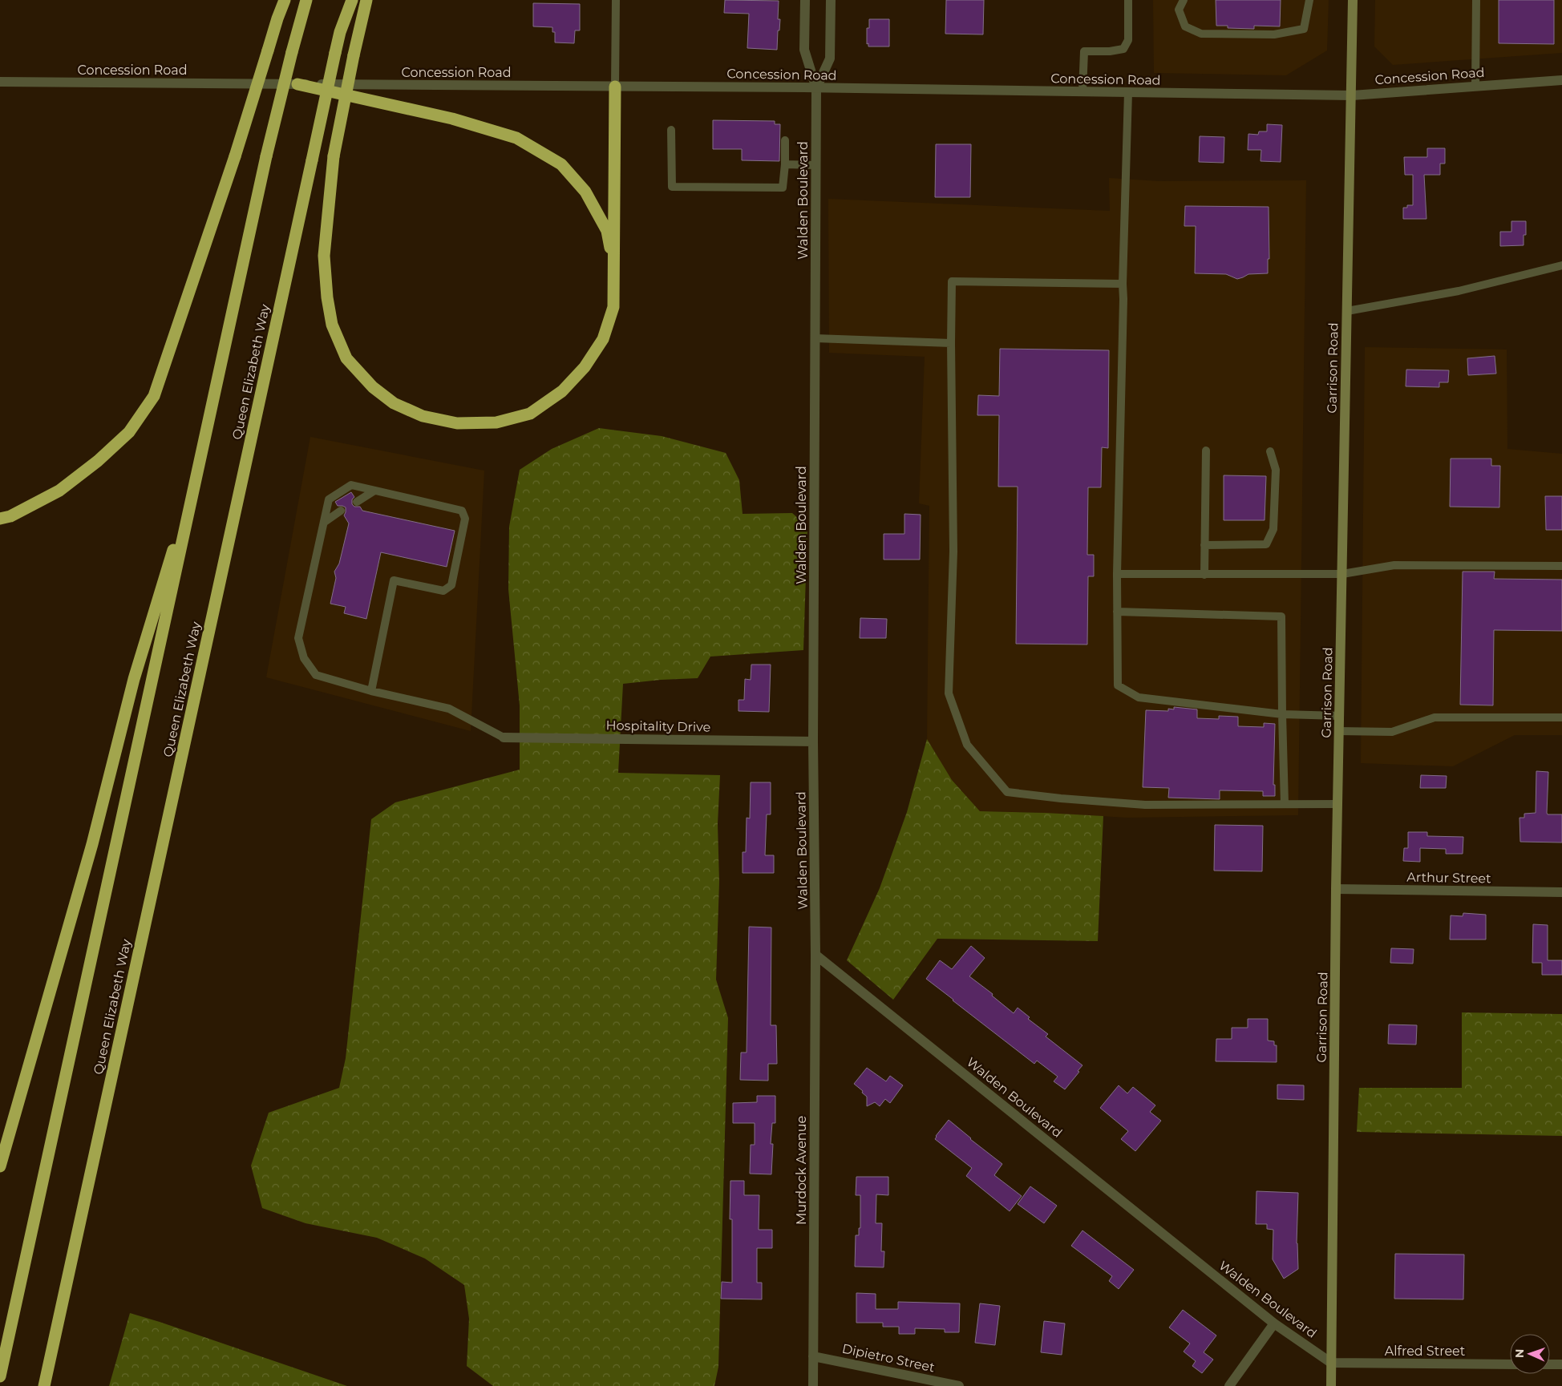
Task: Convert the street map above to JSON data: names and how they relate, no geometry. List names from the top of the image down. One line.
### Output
{"streets":{"highway":["Queen Elizabeth Way"],"main road":["Garrison Road"],"street":["Concession Road","Walden Boulevard","Hospitality Drive","Arthur Street","Murdock Avenue","Alfred Street","Dipietro Street"]},"crossings":[["Concession Road","Walden Boulevard"],["Concession Road","Garrison Road"],["Walden Boulevard","Garrison Road"],["Walden Boulevard","Hospitality Drive"],["Walden Boulevard","Murdock Avenue"],["Walden Boulevard","Alfred Street"],["Garrison Road","Arthur Street"],["Garrison Road","Alfred Street"],["Murdock Avenue","Dipietro Street"]],"north":"left"}
